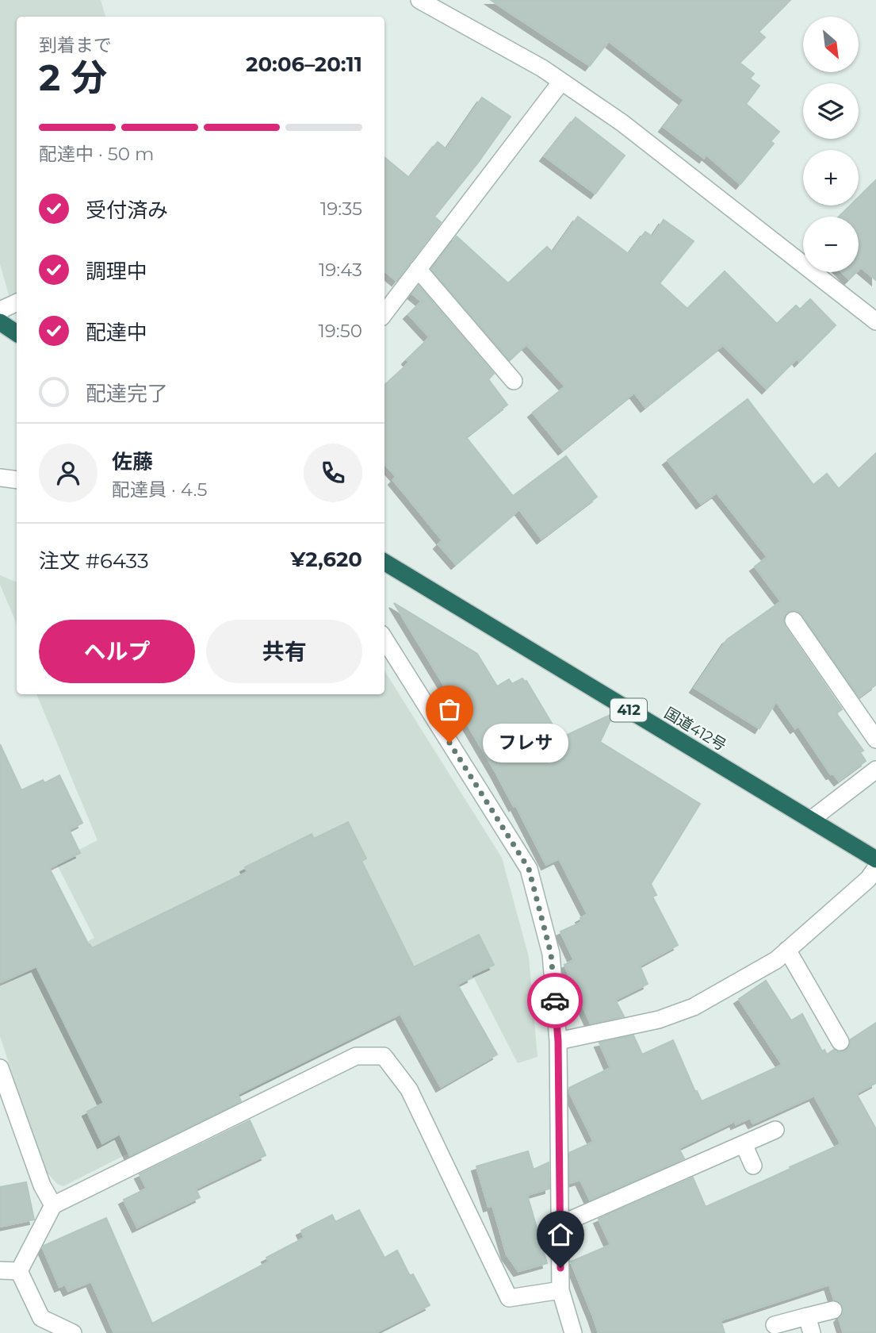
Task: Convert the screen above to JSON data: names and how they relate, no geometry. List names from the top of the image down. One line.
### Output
{"streets":{"highway":["412","国道412号"]},"places":["フレサ"],"north":"bottom right","page":{"map_buttons":["+","−"],"heading":["2 分","到着まで","20:06–20:11"],"panel":["佐藤","配達員 · 4.5","注文 #6433","¥2,620"],"bar":"配達中 · 50 m","list":[["受付済み","19:35"],["調理中","19:43"],["配達中","19:50"],"配達完了"],"buttons":["ヘルプ","共有"],"bubble":"フレサ"}}
